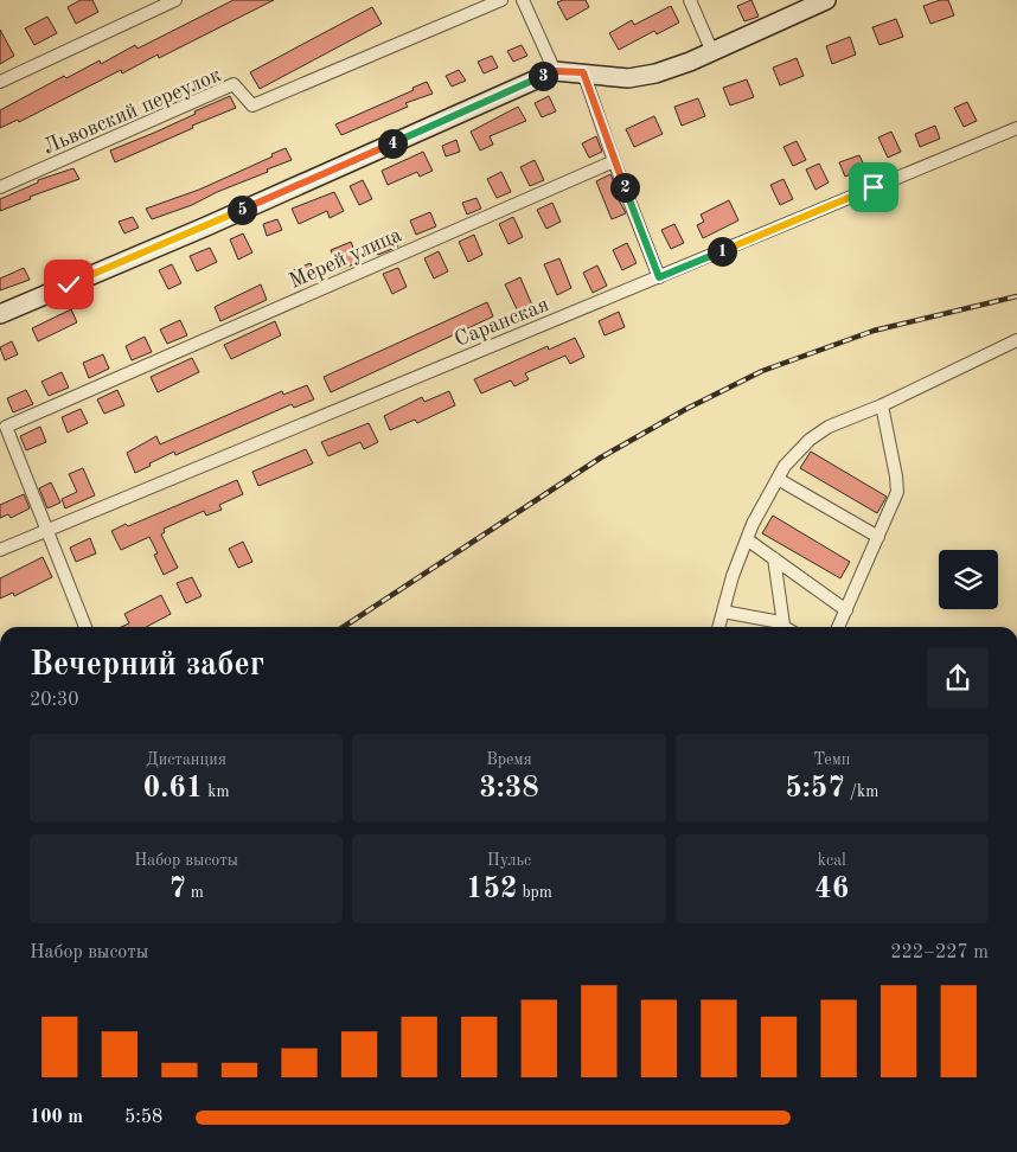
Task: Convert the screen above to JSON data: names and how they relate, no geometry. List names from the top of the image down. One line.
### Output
{"streets":{"street":["Львовский переулок","Мерей улица","Саранская"]},"crossings":[["Мерей улица","Саранская"]],"page":{"pins":["3","4","2","5","1"],"heading":["Вечерний забег","20:30"],"stats":[["Дистанция","0.61 km"],["Время","3:38"],["Темп","5:57 /km"],["Набор высоты","7 m"],["Пульс","152 bpm"],["kcal","46"]],"chart":["Набор высоты","222–227 m"],"list":[{"name":"100 m","note":"5:58"}]}}
